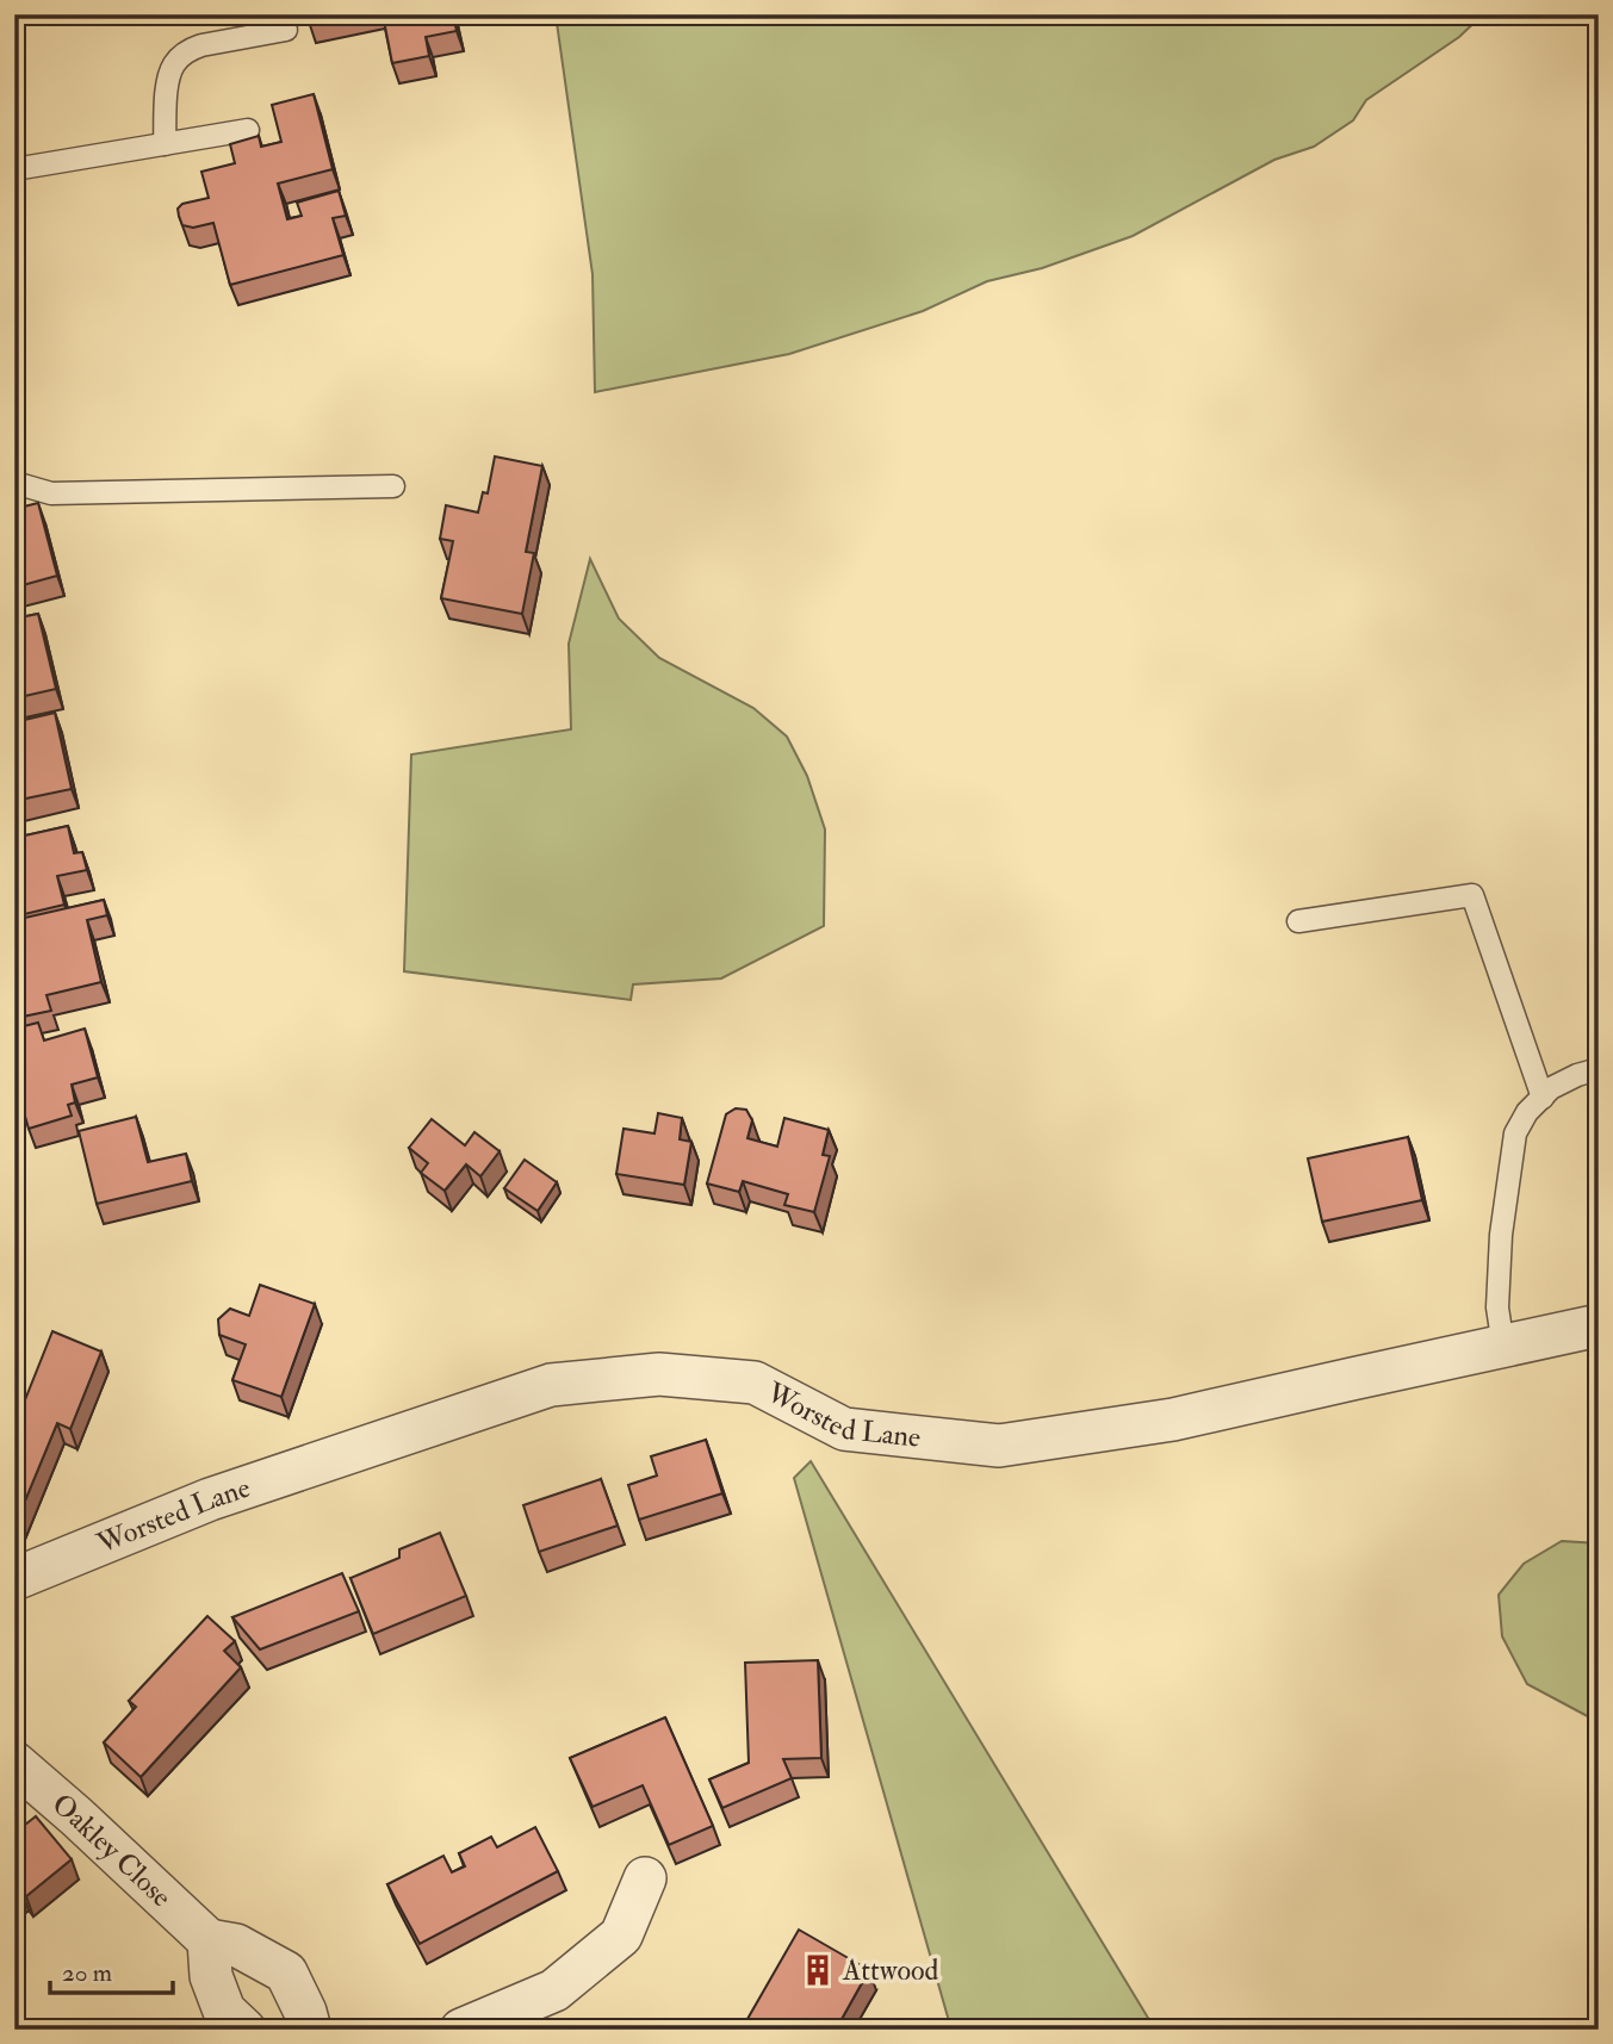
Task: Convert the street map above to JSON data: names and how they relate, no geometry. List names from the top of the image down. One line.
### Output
{"streets":{"street":["Worsted Lane","Oakley Close"]},"places":{"building":["Attwood"]},"scale_bar":"20 m"}
